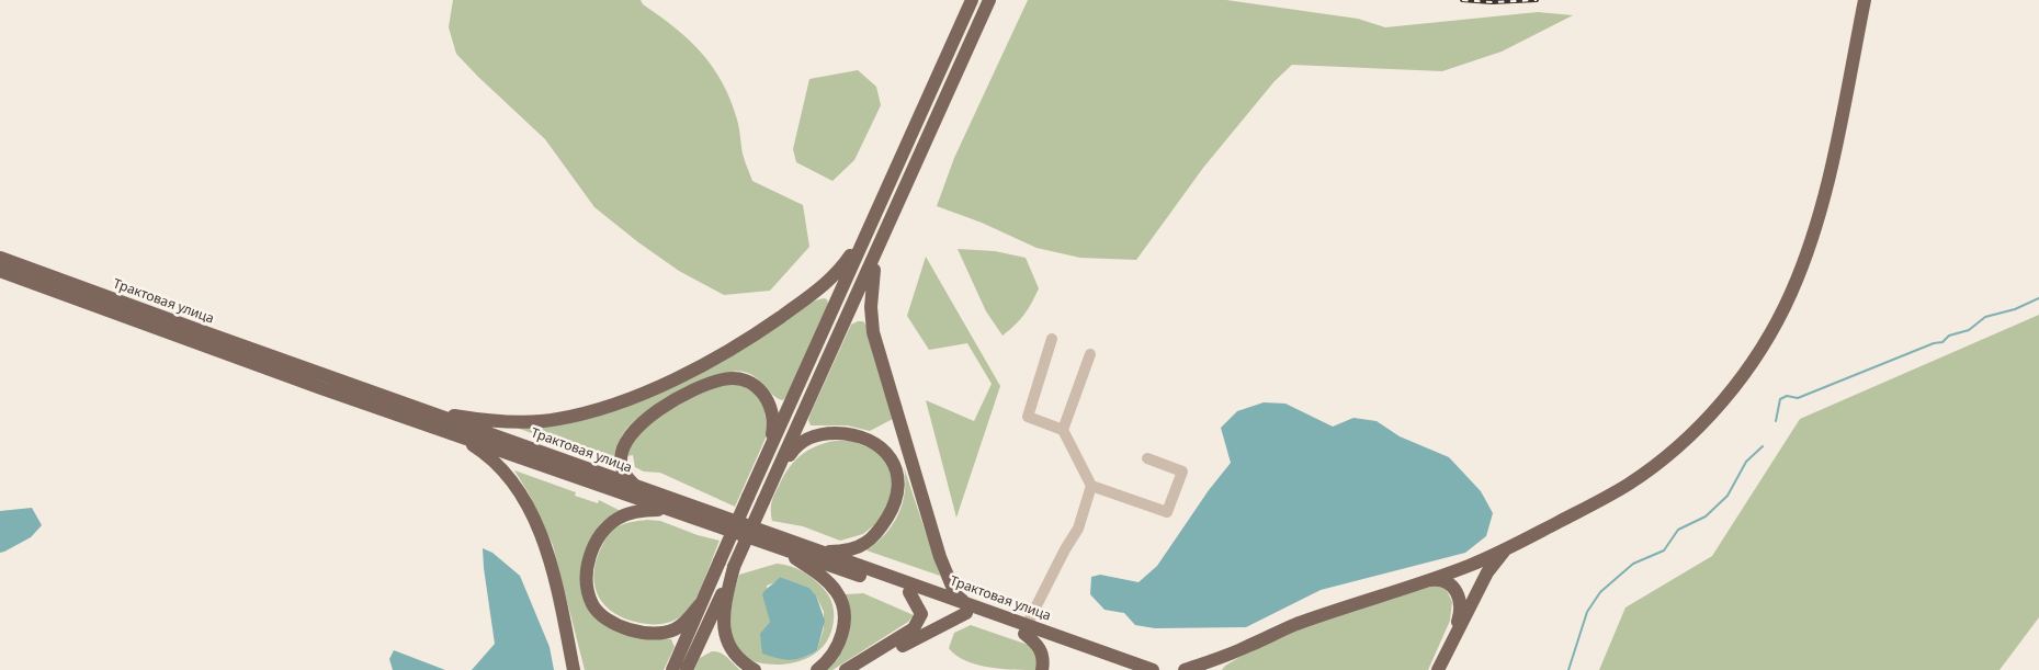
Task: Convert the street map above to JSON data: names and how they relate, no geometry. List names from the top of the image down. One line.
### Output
{"streets":{"main road":["Трактовая улица"]}}
